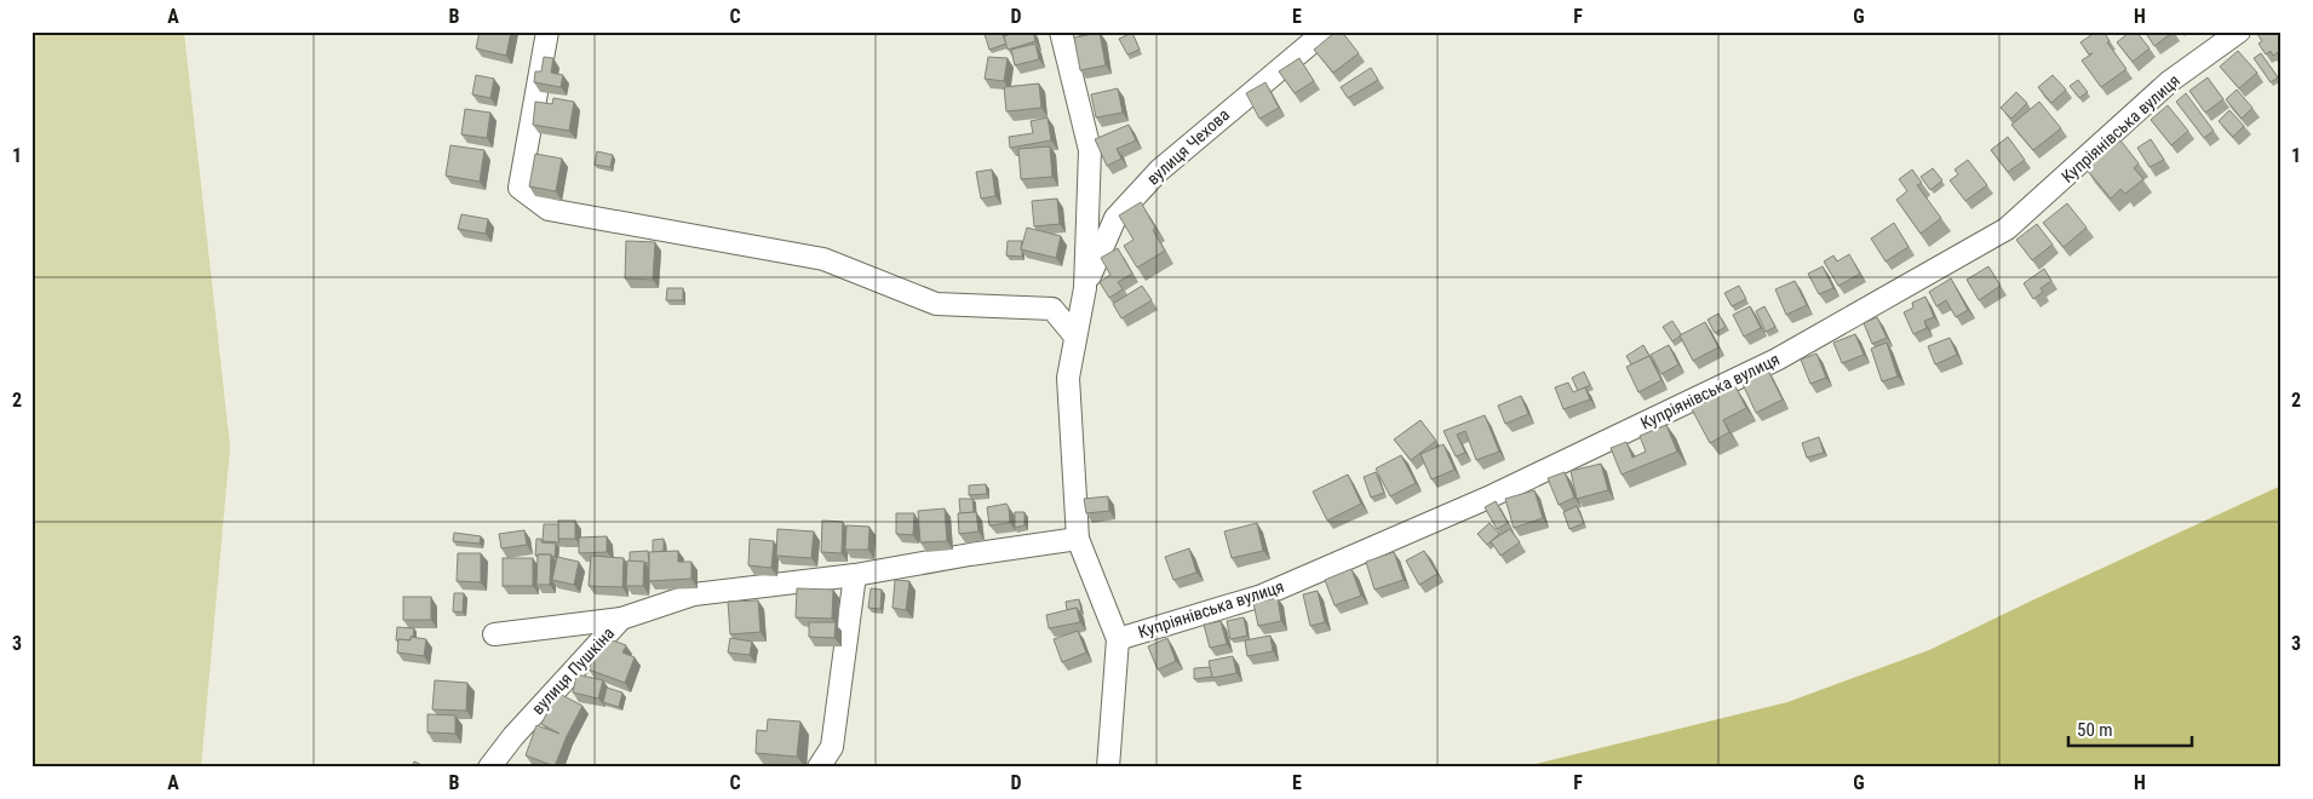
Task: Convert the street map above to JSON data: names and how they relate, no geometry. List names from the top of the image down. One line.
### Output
{"streets":{"street":["Купріянівська вулиця","вулиця Чехова","вулиця Пушкіна"]},"scale_bar":"50 m","grid":{"columns":["A","B","C","D","E","F","G","H"],"rows":["1","2","3"]}}
